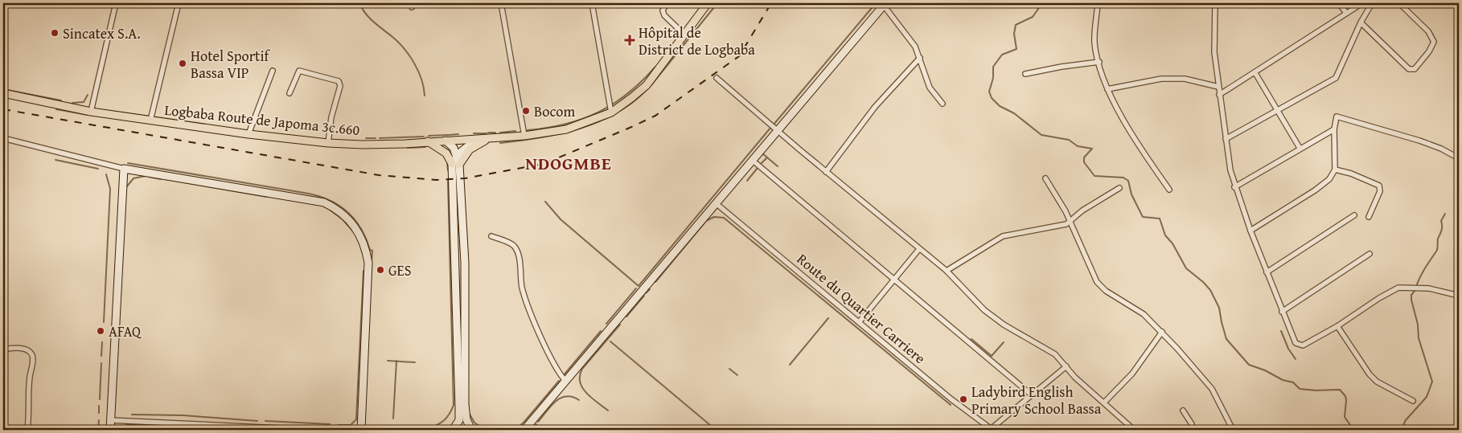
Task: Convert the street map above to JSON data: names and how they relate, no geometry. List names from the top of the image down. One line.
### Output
{"streets":{"main road":["Logbaba Route de Japoma 3c.660"],"street":["Route du Quartier Carriere"]},"districts":["NDOGMBE"],"places":{"other":["Sincatex S.A.","Hotel Sportif Bassa VIP","Bocom","GES","AFAQ","Ladybird English Primary School Bassa"],"health":["Hôpital de District de Logbaba"]}}
